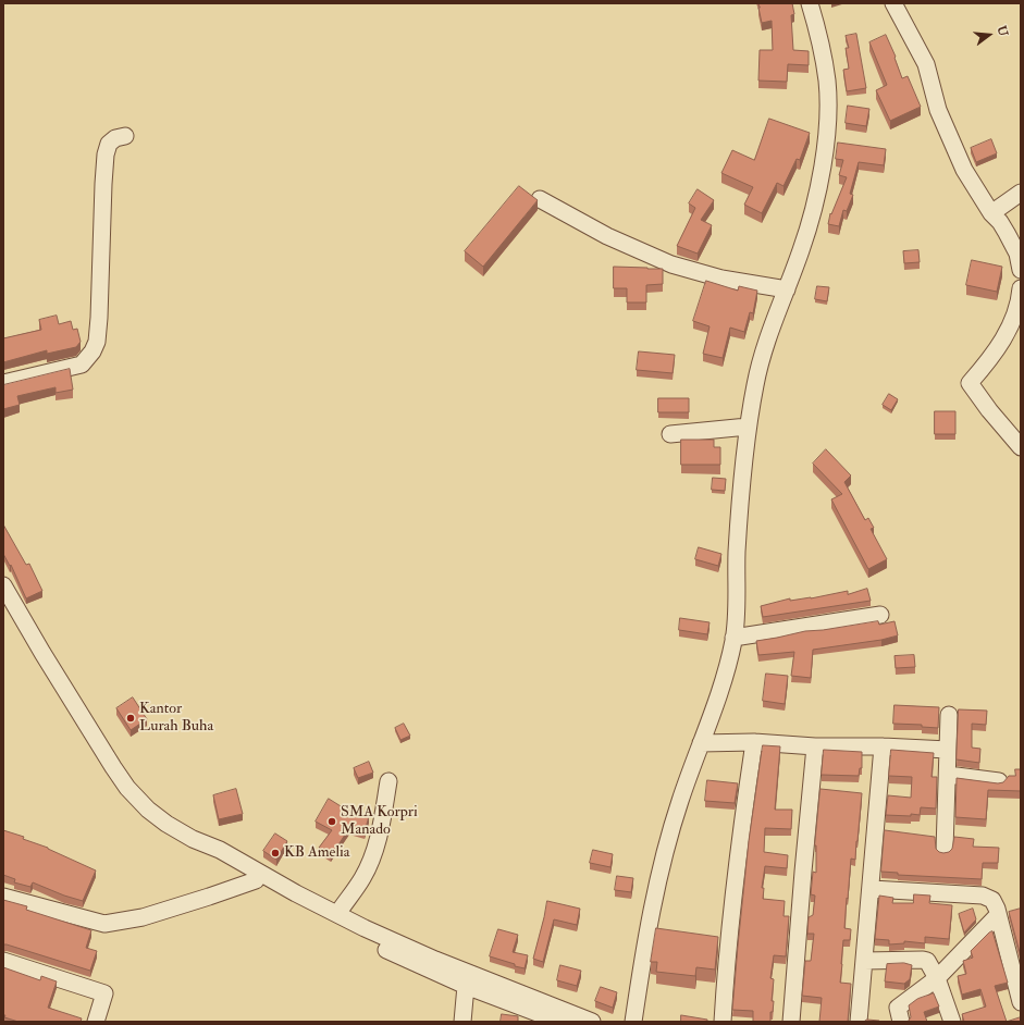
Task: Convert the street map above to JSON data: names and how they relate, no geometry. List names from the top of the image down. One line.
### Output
{"places":["Kantor Lurah Buha","SMA Korpri Manado","KB Amelia"],"north":"right"}
